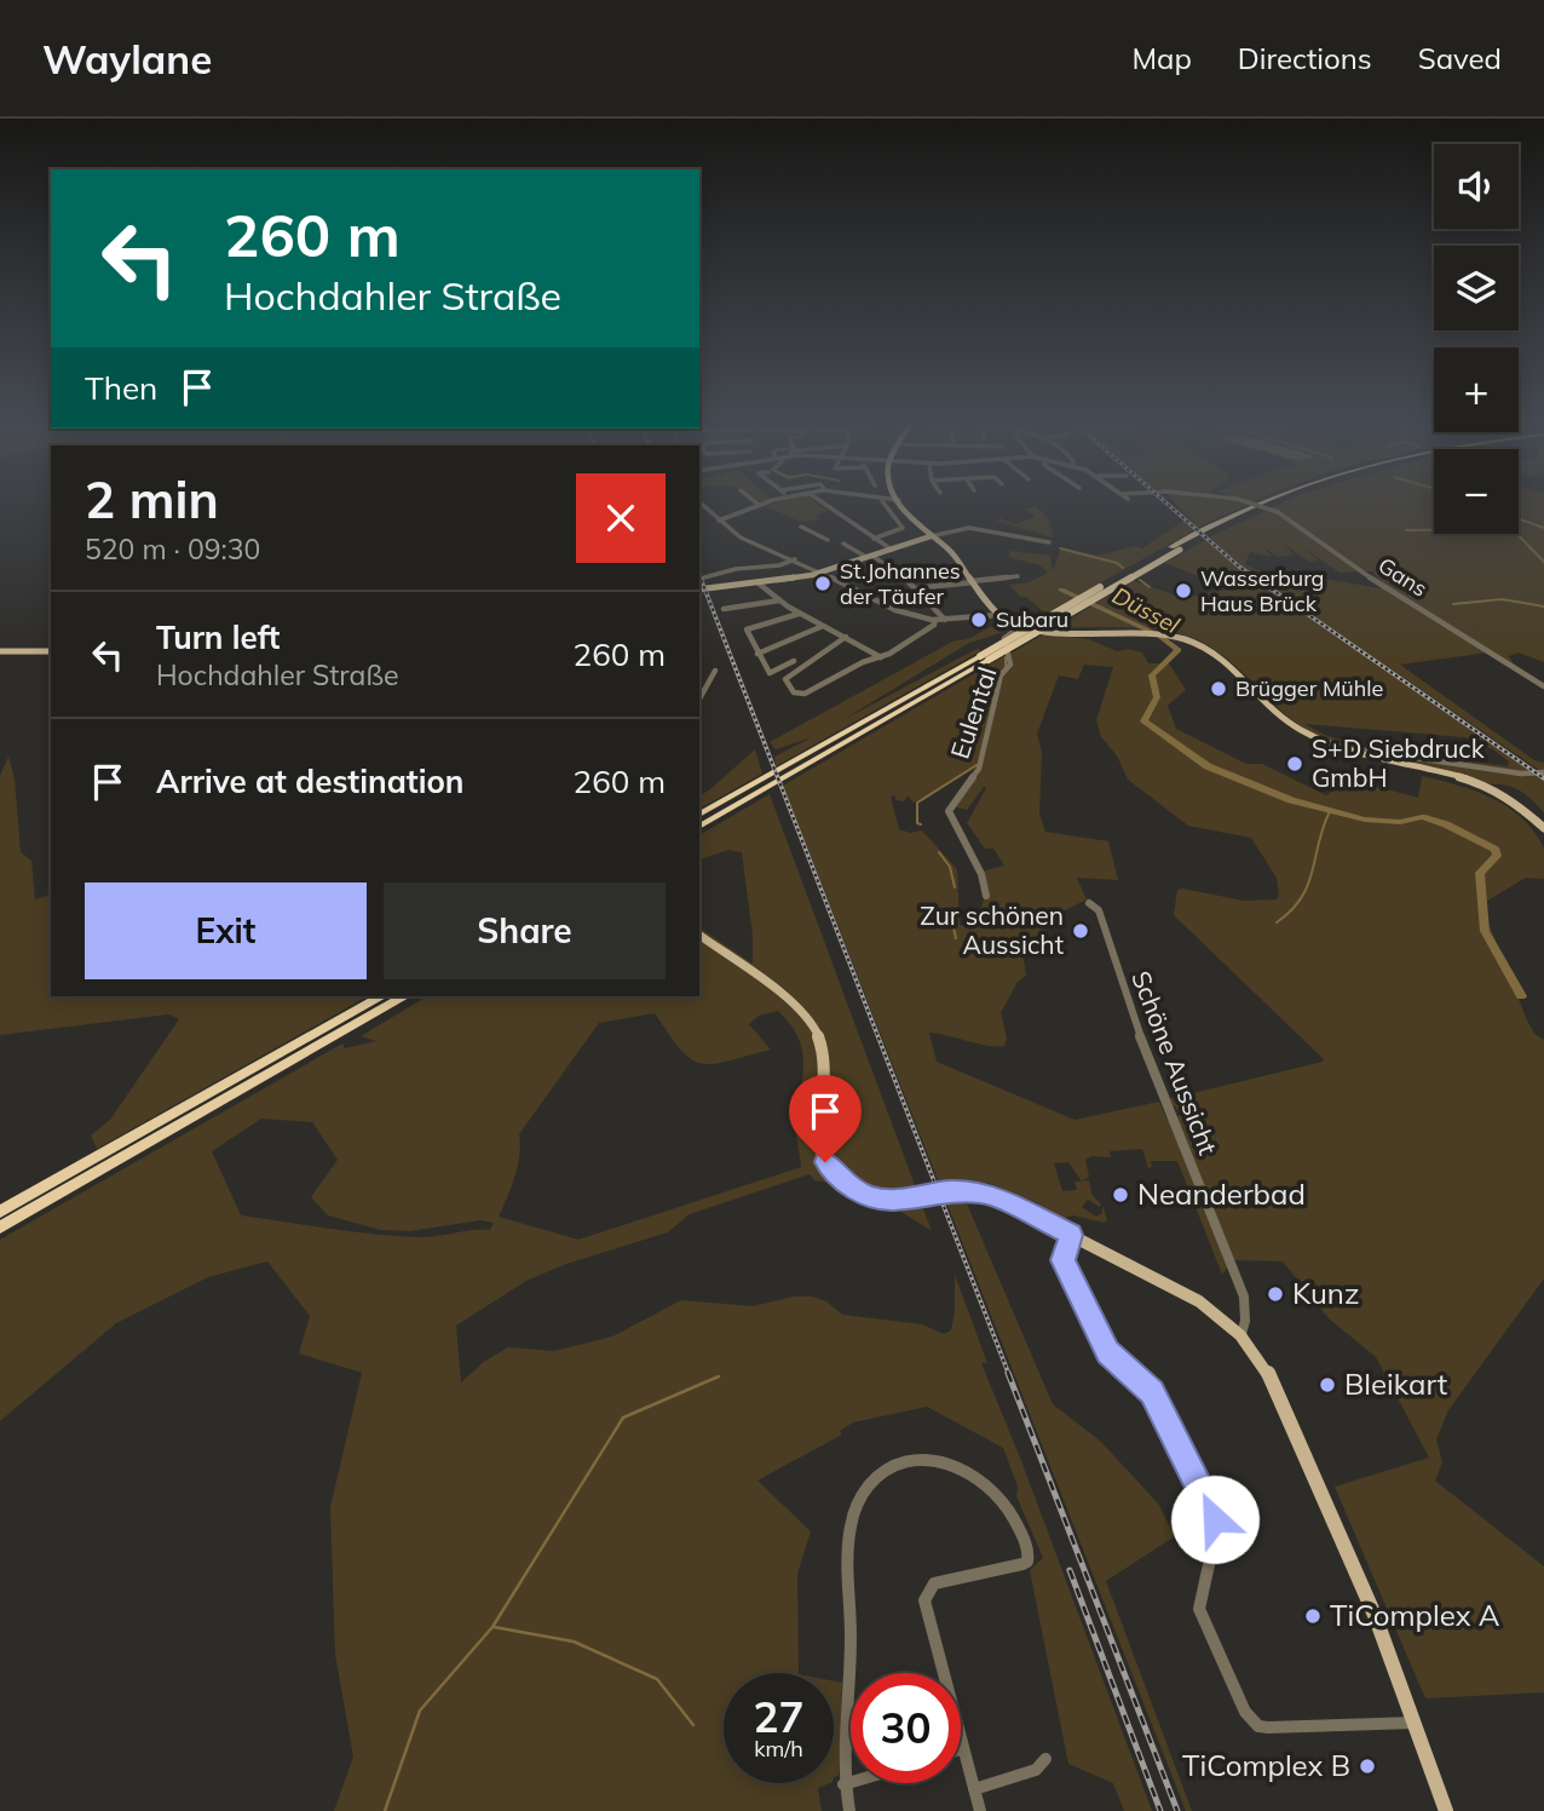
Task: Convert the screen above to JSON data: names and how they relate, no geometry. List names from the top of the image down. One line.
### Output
{"streets":{"street":["Gans","Eulental","Schöne Aussicht"]},"water":["Düssel"],"places":["St.Johannes der Täufer","Wasserburg Haus Brück","Subaru","Brügger Mühle","S+D Siebdruck GmbH","Zur schönen Aussicht","Neanderbad","Kunz","Bleikart","TiComplex A","TiComplex B"],"page":{"header":"Waylane","nav":["Map","Directions","Saved"],"map_buttons":["+","−"],"turn":["260 m","Hochdahler Straße"],"then":"Then","heading":["2 min","520 m · 09:30"],"list":[{"name":"Turn left","note":"Hochdahler Straße","value":"260 m"},{"name":"Arrive at destination","value":"260 m"}],"buttons":["Exit","Share"],"speed":"27 km/h","limit":"30"}}
